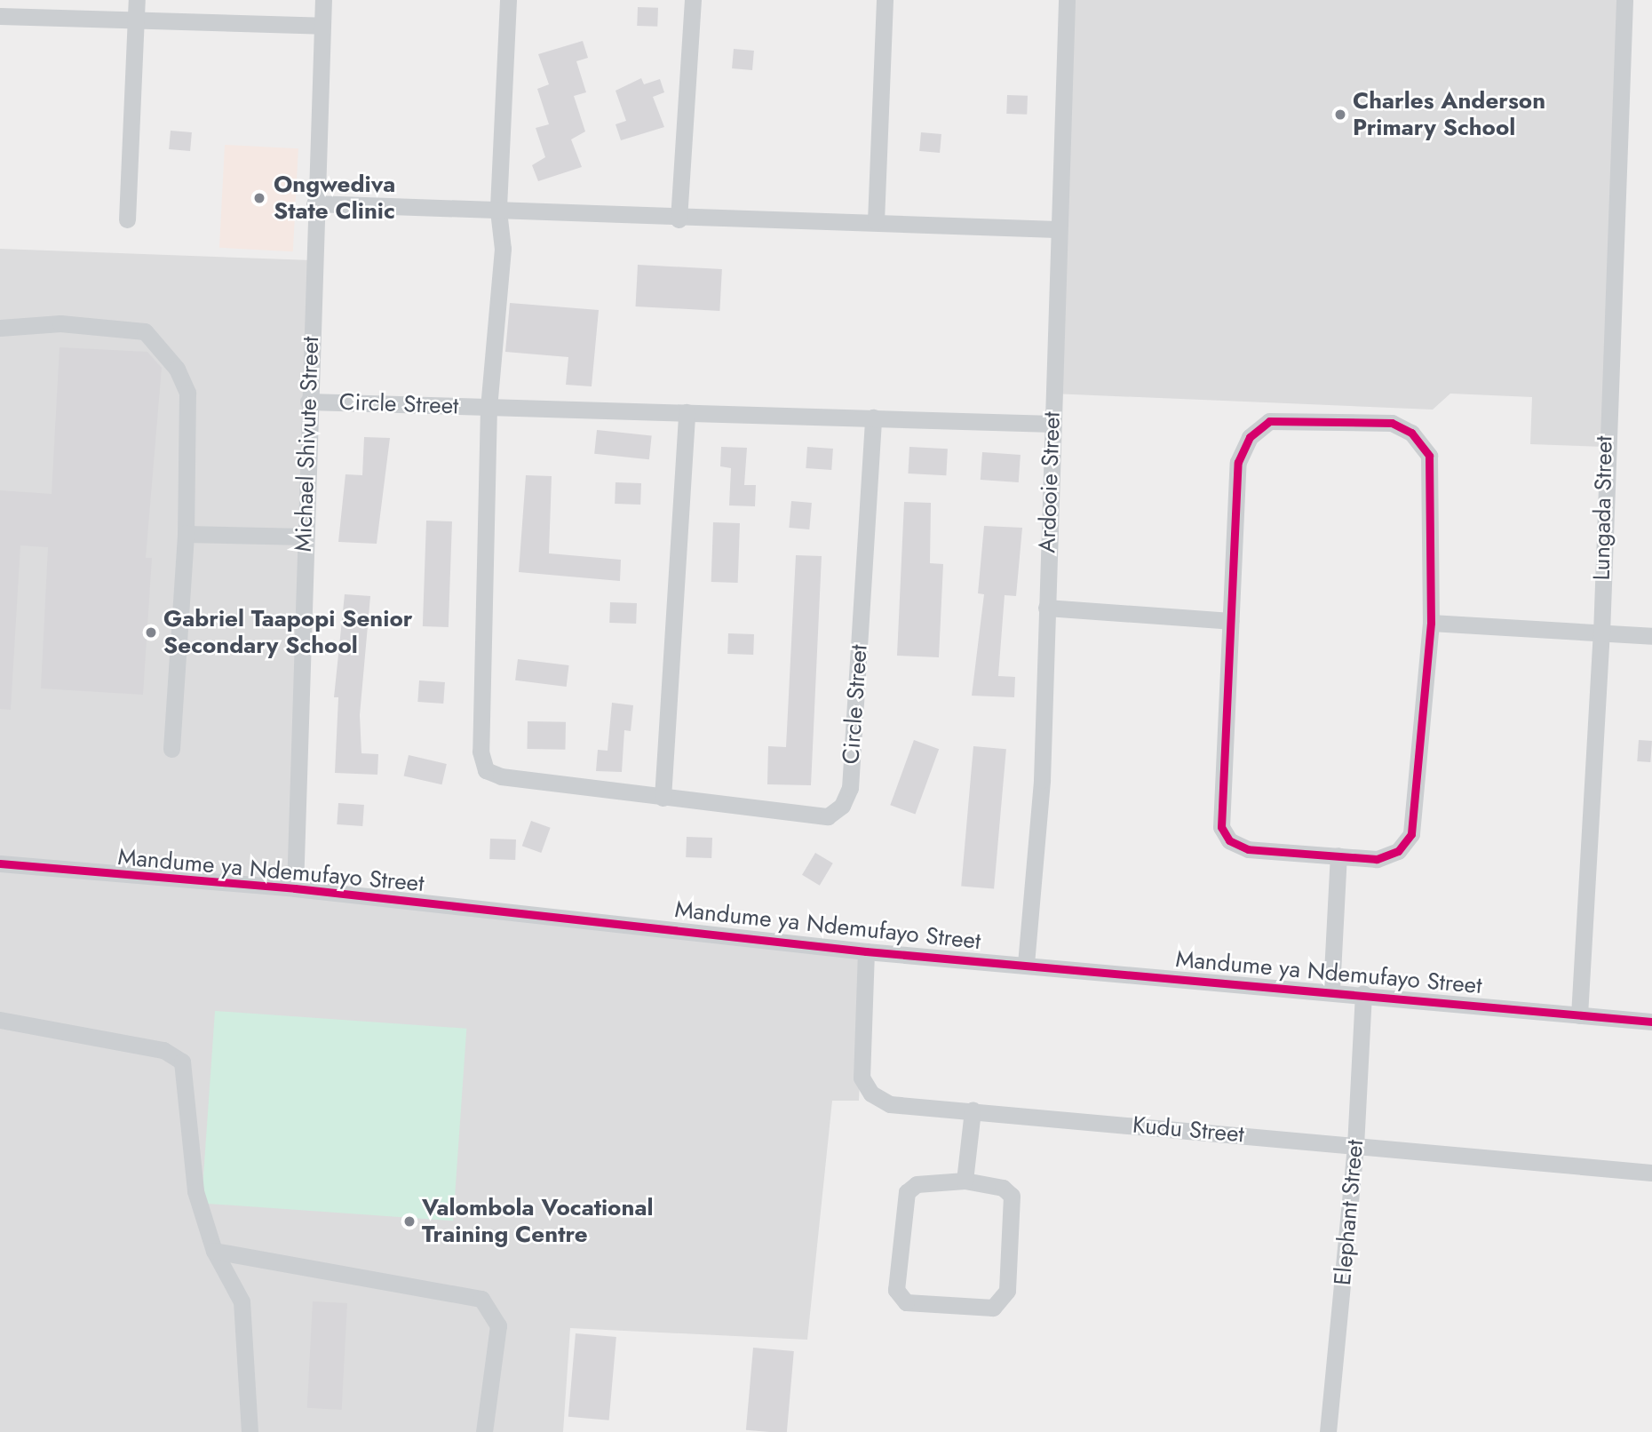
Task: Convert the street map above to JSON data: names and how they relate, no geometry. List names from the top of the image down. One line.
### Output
{"streets":{"street":["Circle Street","Michael Shivute Street","Ardooie Street","Lungada Street","Mandume ya Ndemufayo Street","Kudu Street","Elephant Street"]},"crossings":[["Circle Street","Michael Shivute Street"],["Circle Street","Ardooie Street"],["Michael Shivute Street","Mandume ya Ndemufayo Street"],["Ardooie Street","Mandume ya Ndemufayo Street"],["Lungada Street","Mandume ya Ndemufayo Street"],["Mandume ya Ndemufayo Street","Kudu Street"],["Mandume ya Ndemufayo Street","Elephant Street"],["Kudu Street","Elephant Street"]],"places":["Charles Anderson Primary School","Ongwediva State Clinic","Gabriel Taapopi Senior Secondary School","Valombola Vocational Training Centre"]}
